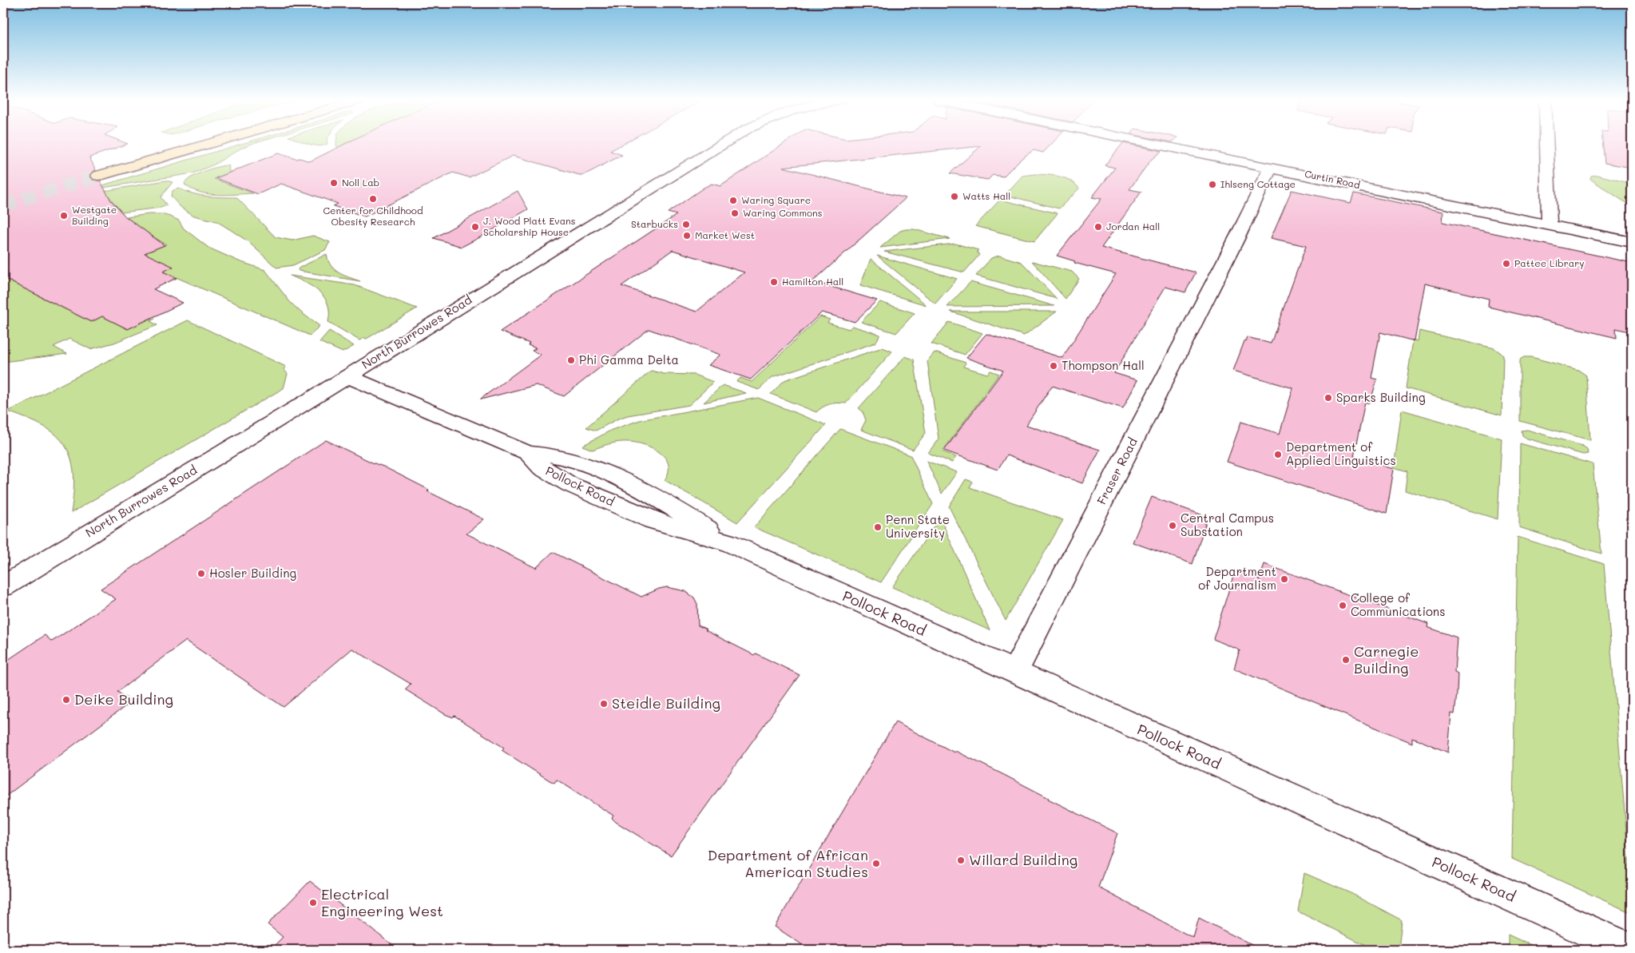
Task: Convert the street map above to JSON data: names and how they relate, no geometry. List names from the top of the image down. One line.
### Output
{"streets":{"street":["Curtin Road","North Burrowes Road","Fraser Road","Pollock Road"]},"crossings":[["Curtin Road","Fraser Road"],["North Burrowes Road","Pollock Road"],["Fraser Road","Pollock Road"]],"places":["Noll Lab","Ihlseng Cottage","Watts Hall","Center for Childhood Obesity Research","Waring Square","Waring Commons","Westgate Building","Starbucks","J. Wood Platt Evans Scholarship House","Jordan Hall","Market West","Pattee Library","Hamilton Hall","Phi Gamma Delta","Thompson Hall","Sparks Building","Department of Applied Linguistics","Central Campus Substation","Penn State University","Hosler Building","Department of Journalism","College of Communications","Carnegie Building","Deike Building","Steidle Building","Willard Building","Department of African American Studies","Electrical Engineering West"]}
